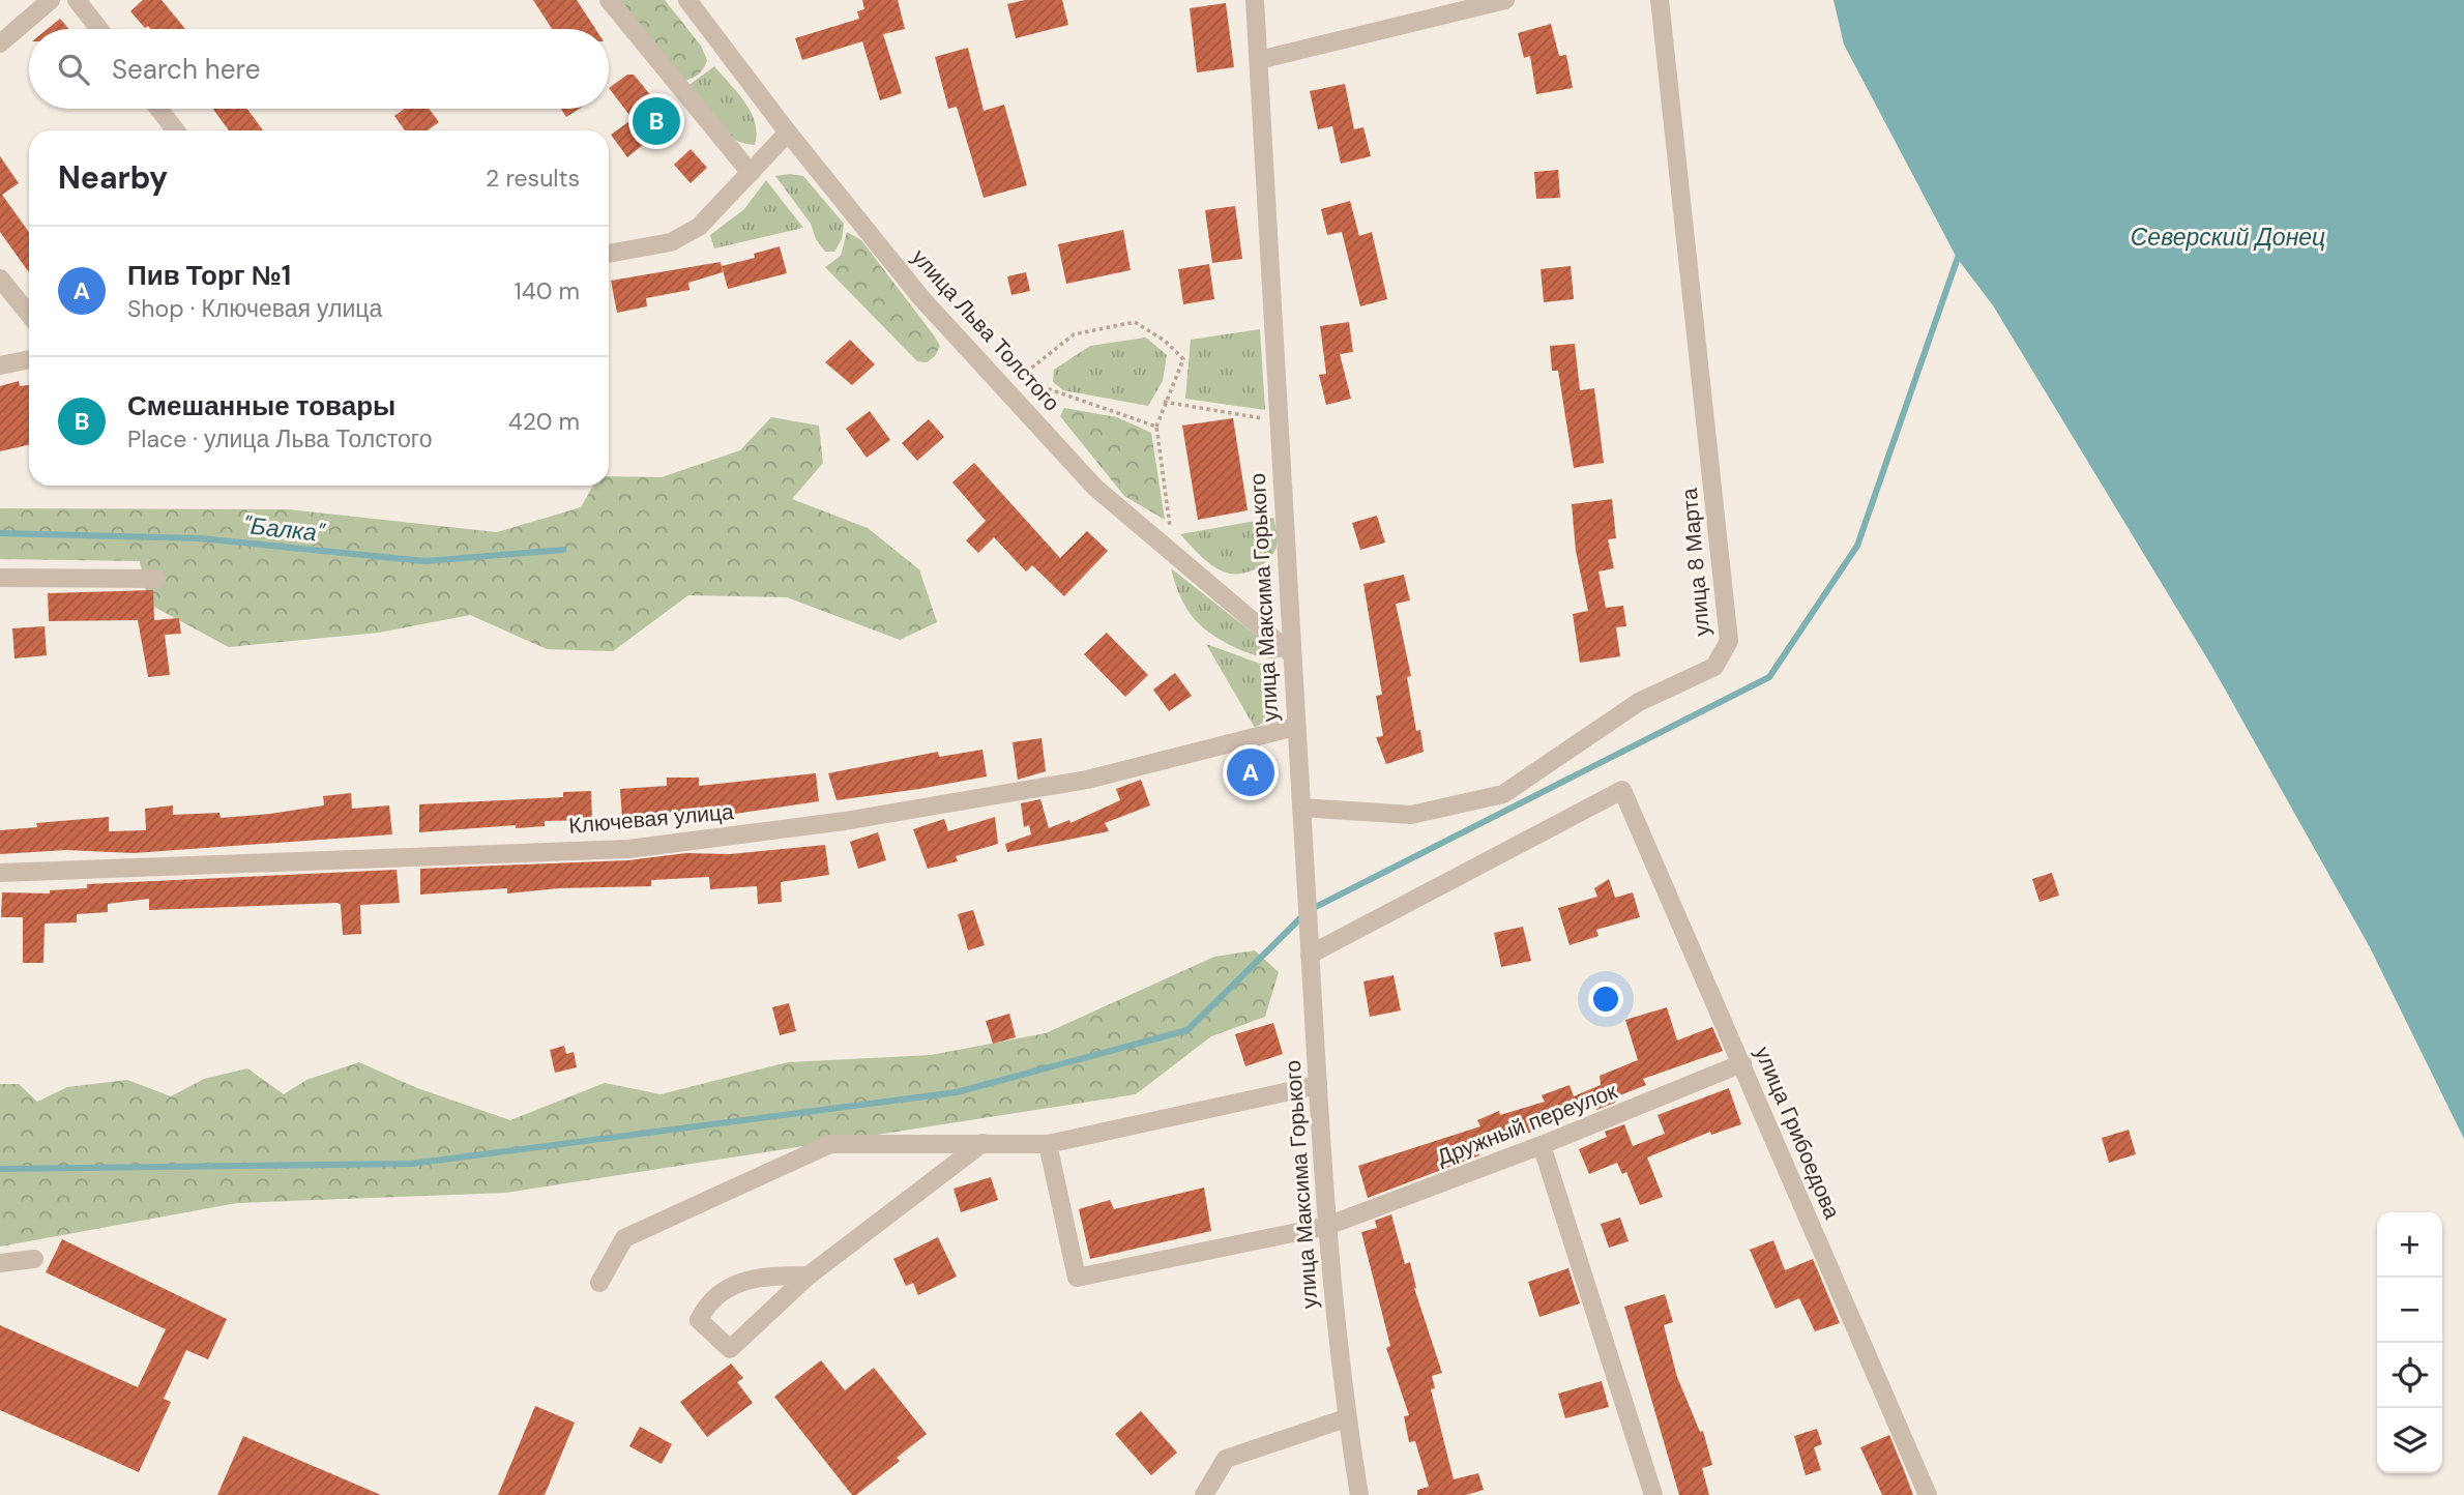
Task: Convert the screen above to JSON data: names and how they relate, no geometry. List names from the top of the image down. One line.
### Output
{"streets":{"street":["улица Льва Толстого","улица 8 Марта","улица Максима Горького","Ключевая улица","Дружный переулок","улица Грибоедова"]},"crossings":[["улица Льва Толстого","улица Максима Горького"],["улица 8 Марта","улица Максима Горького"],["улица Максима Горького","Ключевая улица"],["улица Максима Горького","Дружный переулок"],["улица Максима Горького","улица Грибоедова"],["Дружный переулок","улица Грибоедова"]],"water":["Северский Донец","\"Балка\""],"page":{"search":"Search here","pins":["B","A"],"heading":["Nearby","2 results"],"list":[{"mark":"A","name":"Пив Торг №1","note":"Shop · Ключевая улица","value":"140 m"},{"mark":"B","name":"Смешанные товары","note":"Place · улица Льва Толстого","value":"420 m"}],"map_buttons":["+","−"]}}
